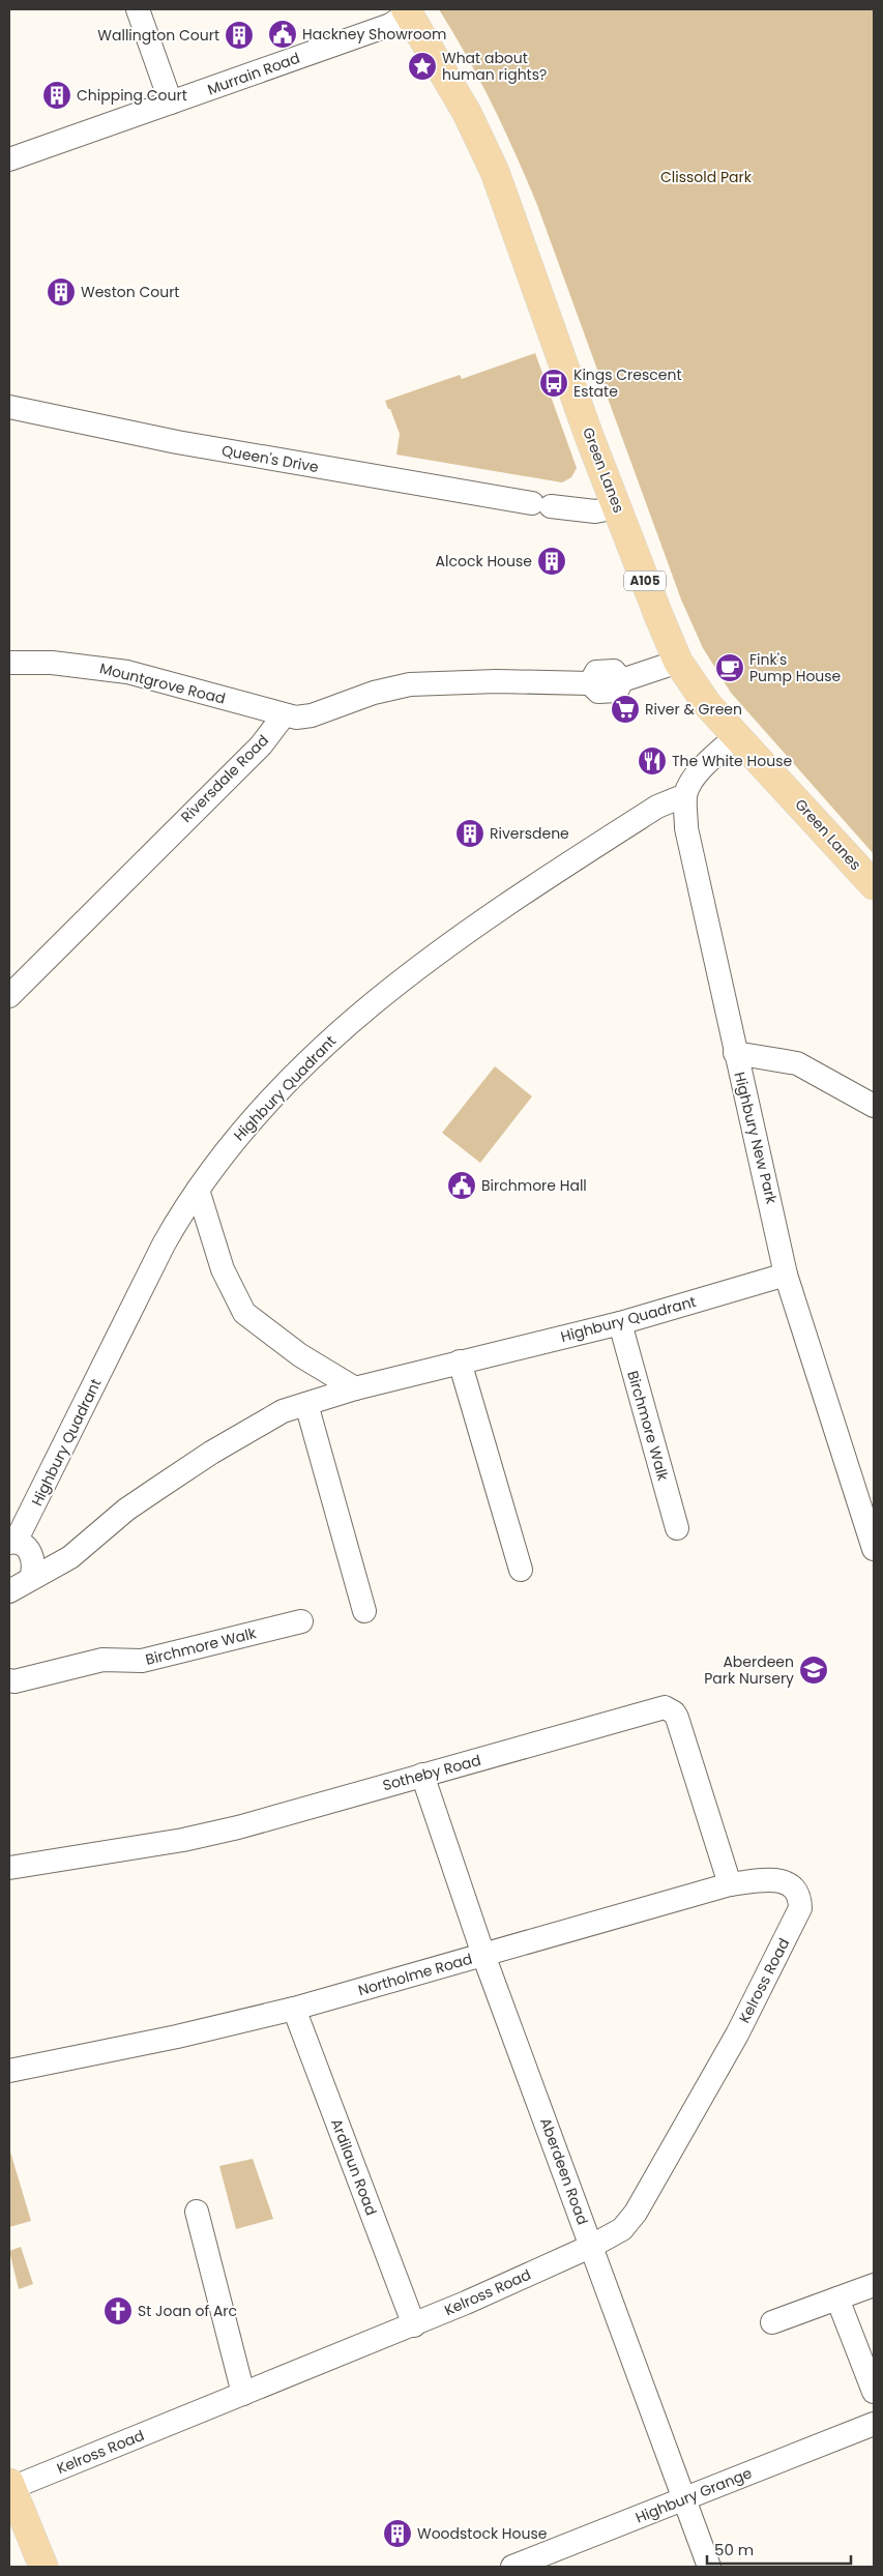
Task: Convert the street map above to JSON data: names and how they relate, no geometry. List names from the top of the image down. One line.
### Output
{"streets":{"main road":["Green Lanes","A105"],"street":["Murrain Road","Queen's Drive","Mountgrove Road","Riversdale Road","Highbury Quadrant","Highbury New Park","Birchmore Walk","Sotheby Road","Northolme Road","Kelross Road","Ardilaun Road","Aberdeen Road","Highbury Grange"]},"crossings":[["Murrain Road","Green Lanes"],["Queen's Drive","Green Lanes"],["Mountgrove Road","Riversdale Road"],["Highbury Quadrant","Highbury New Park"],["Highbury Quadrant","Birchmore Walk"],["Sotheby Road","Northolme Road"],["Sotheby Road","Aberdeen Road"],["Northolme Road","Kelross Road"],["Northolme Road","Ardilaun Road"],["Northolme Road","Aberdeen Road"],["Kelross Road","Ardilaun Road"],["Kelross Road","Aberdeen Road"],["Aberdeen Road","Highbury Grange"]],"parks":["Clissold Park"],"places":{"public building":["Hackney Showroom","Birchmore Hall"],"building":["Wallington Court","Chipping Court","Weston Court","Alcock House","Riversdene","Woodstock House"],"place":["What about human rights?"],"bus stop":["Kings Crescent Estate"],"cafe":["Fink's Pump House"],"supermarket":["River & Green"],"restaurant":["The White House"],"school or university":["Aberdeen Park Nursery"],"church":["St Joan of Arc"]},"scale_bar":"50 m"}
